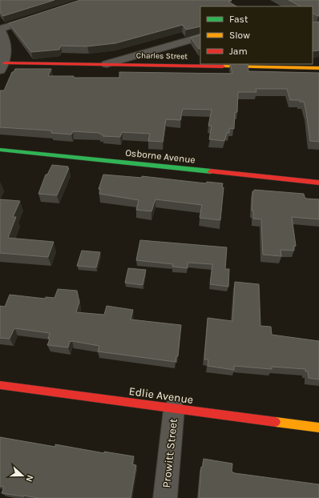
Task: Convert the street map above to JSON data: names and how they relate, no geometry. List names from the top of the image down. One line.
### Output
{"streets":{"street":["Charles Street","Osborne Avenue","Edlie Avenue","Prowitt Street"]},"crossings":[["Edlie Avenue","Prowitt Street"]],"legend":["Fast","Slow","Jam"],"north":"right"}
